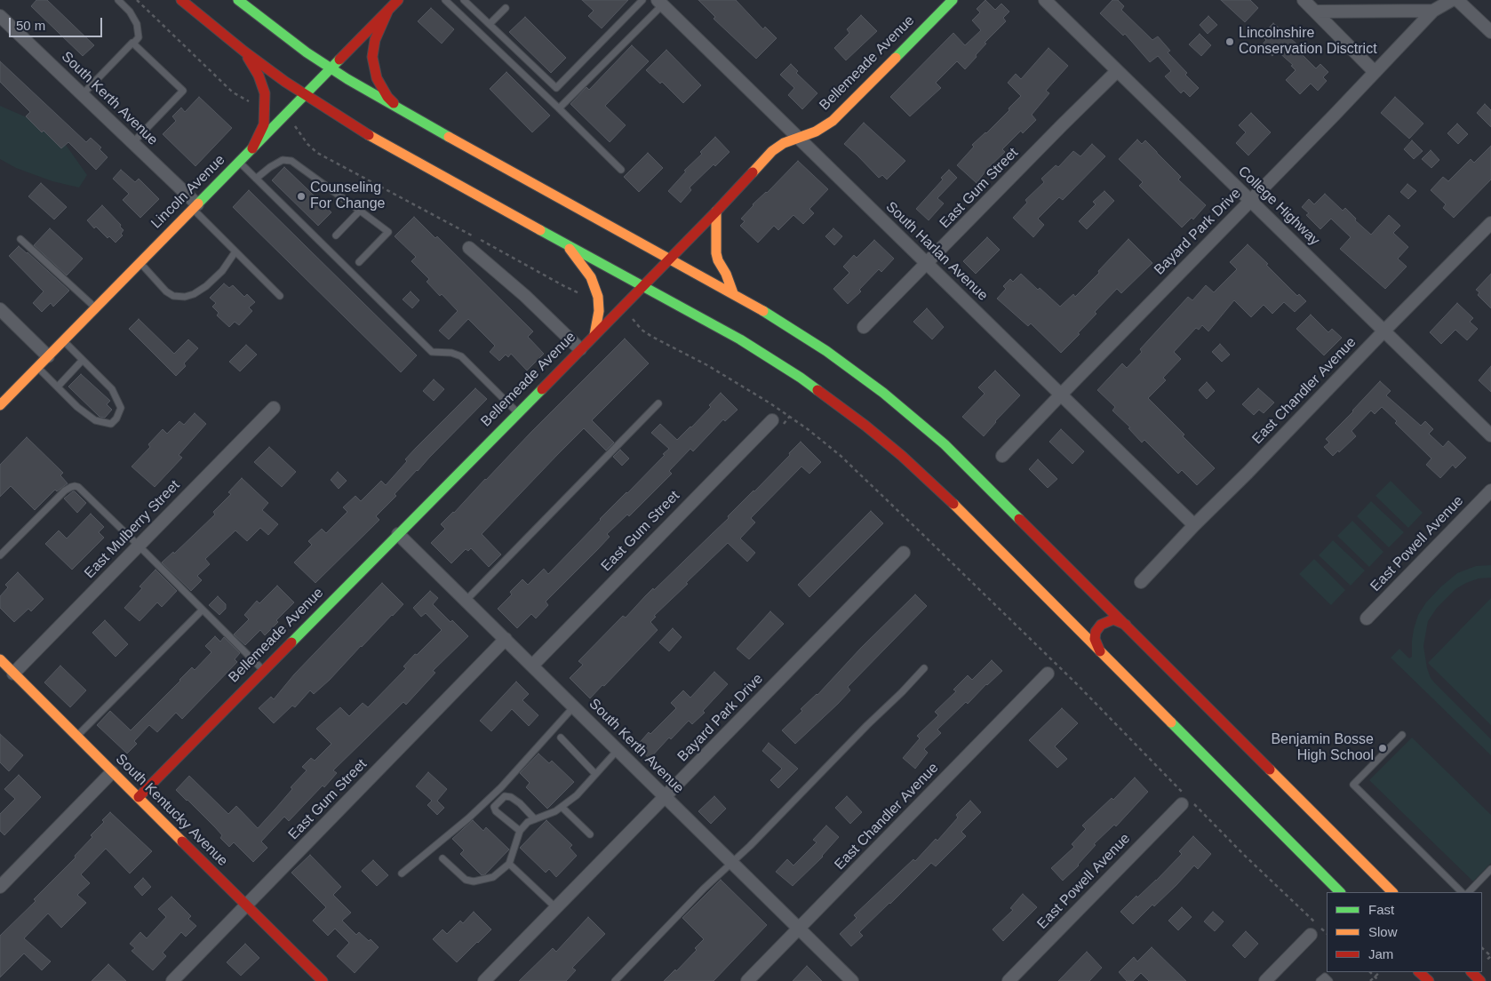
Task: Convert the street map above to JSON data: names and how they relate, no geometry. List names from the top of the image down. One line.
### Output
{"streets":{"main road":["Bellemeade Avenue","Lincoln Avenue","South Kentucky Avenue"],"street":["South Kerth Avenue","East Gum Street","College Highway","Bayard Park Drive","South Harlan Avenue","East Chandler Avenue","East Mulberry Street","East Powell Avenue"]},"crossings":[["Bellemeade Avenue","South Kerth Avenue"],["Bellemeade Avenue","South Harlan Avenue"],["Bellemeade Avenue","South Kentucky Avenue"],["South Kerth Avenue","East Gum Street"],["South Kerth Avenue","Lincoln Avenue"],["South Kerth Avenue","Bayard Park Drive"],["South Kerth Avenue","East Chandler Avenue"],["East Gum Street","College Highway"],["East Gum Street","South Harlan Avenue"],["East Gum Street","South Kentucky Avenue"],["College Highway","Bayard Park Drive"],["College Highway","East Chandler Avenue"],["Bayard Park Drive","South Harlan Avenue"],["South Harlan Avenue","East Chandler Avenue"],["East Mulberry Street","South Kentucky Avenue"]],"places":["Lincolnshire Conservation Disctrict","Counseling For Change","Benjamin Bosse High School"],"legend":["Fast","Slow","Jam"],"scale_bar":"50 m"}
